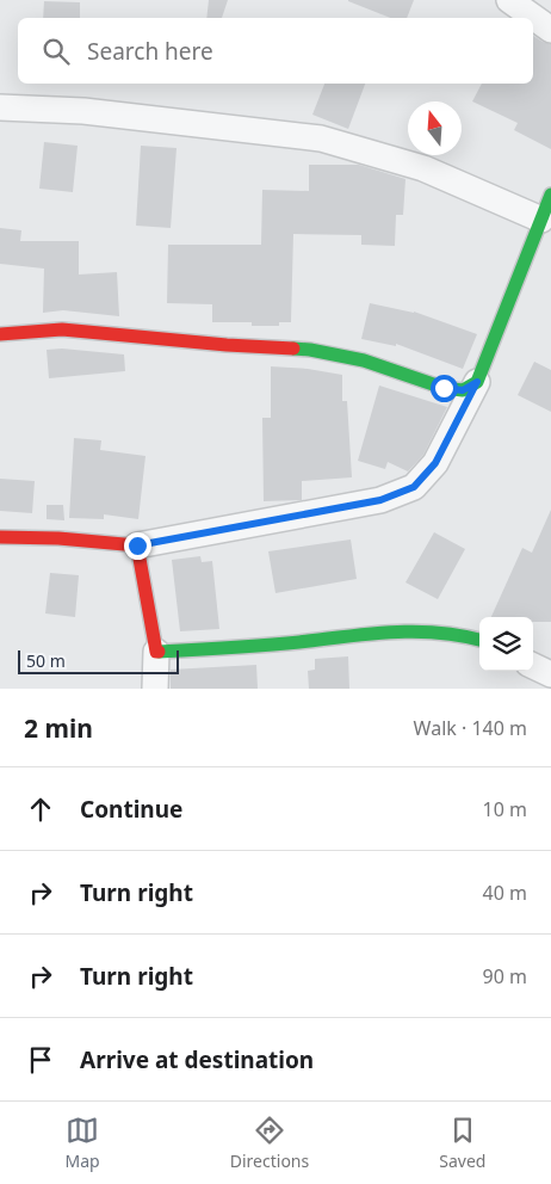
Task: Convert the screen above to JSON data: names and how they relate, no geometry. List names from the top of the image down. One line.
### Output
{"scale_bar":"50 m","north":"top","page":{"search":"Search here","scale":"50 m","heading":["2 min","Walk · 140 m"],"list":[["Continue","10 m"],["Turn right","40 m"],["Turn right","90 m"],"Arrive at destination"],"nav":["Map","Directions","Saved"]}}
